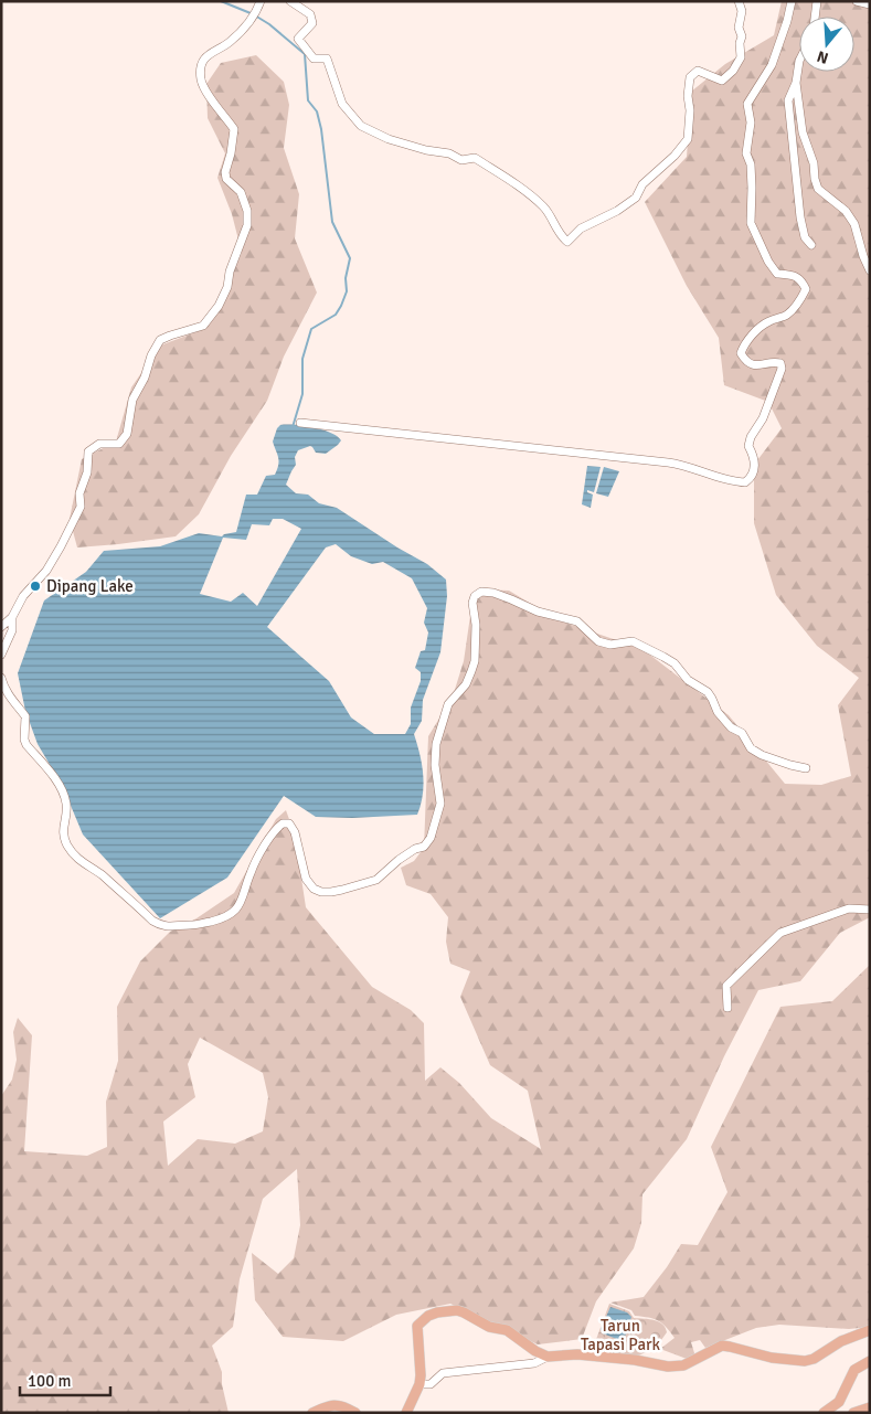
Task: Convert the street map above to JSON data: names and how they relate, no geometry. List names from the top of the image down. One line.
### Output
{"parks":["Tarun Tapasi Park"],"places":["Dipang Lake"],"scale_bar":"100 m","north":"bottom"}
